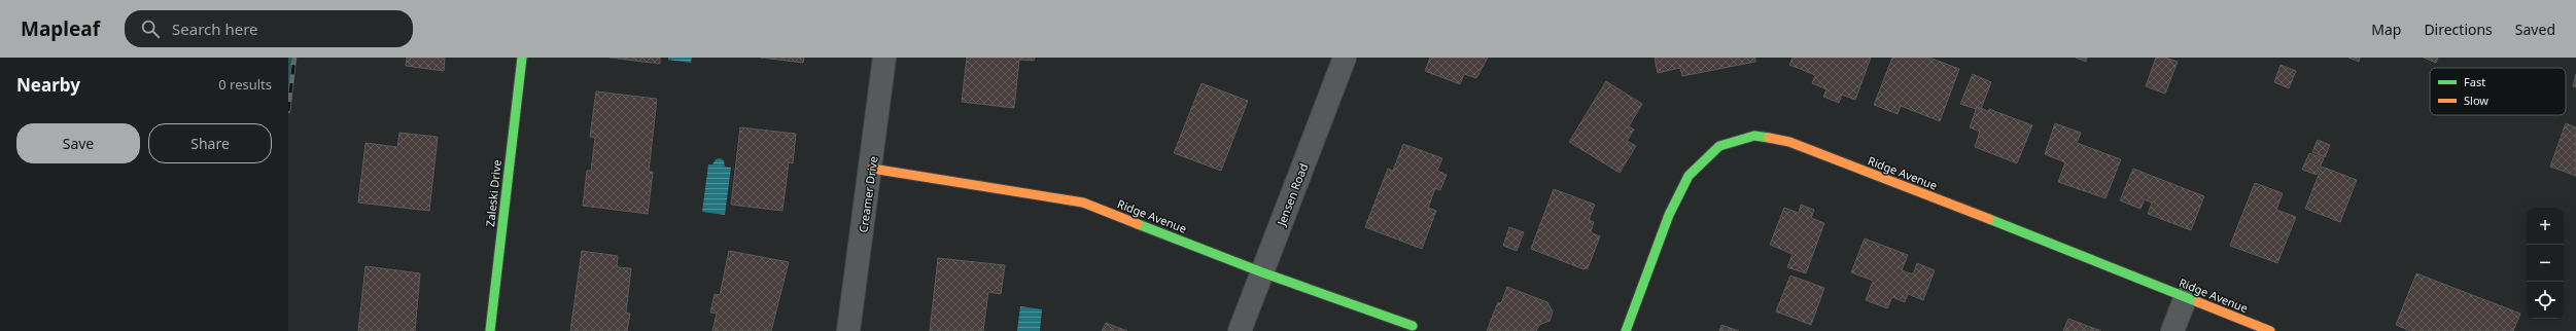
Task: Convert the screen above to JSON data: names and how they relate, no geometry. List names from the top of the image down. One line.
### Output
{"streets":{"street":["Ridge Avenue","Zaleski Drive","Creamer Drive","Jensen Road"]},"crossings":[["Ridge Avenue","Creamer Drive"],["Ridge Avenue","Jensen Road"]],"legend":["Fast","Slow"],"page":{"header":"Mapleaf","search":"Search here","nav":["Map","Directions","Saved"],"heading":["Nearby","0 results"],"buttons":["Save","Share"],"map_buttons":["+","−"]}}
